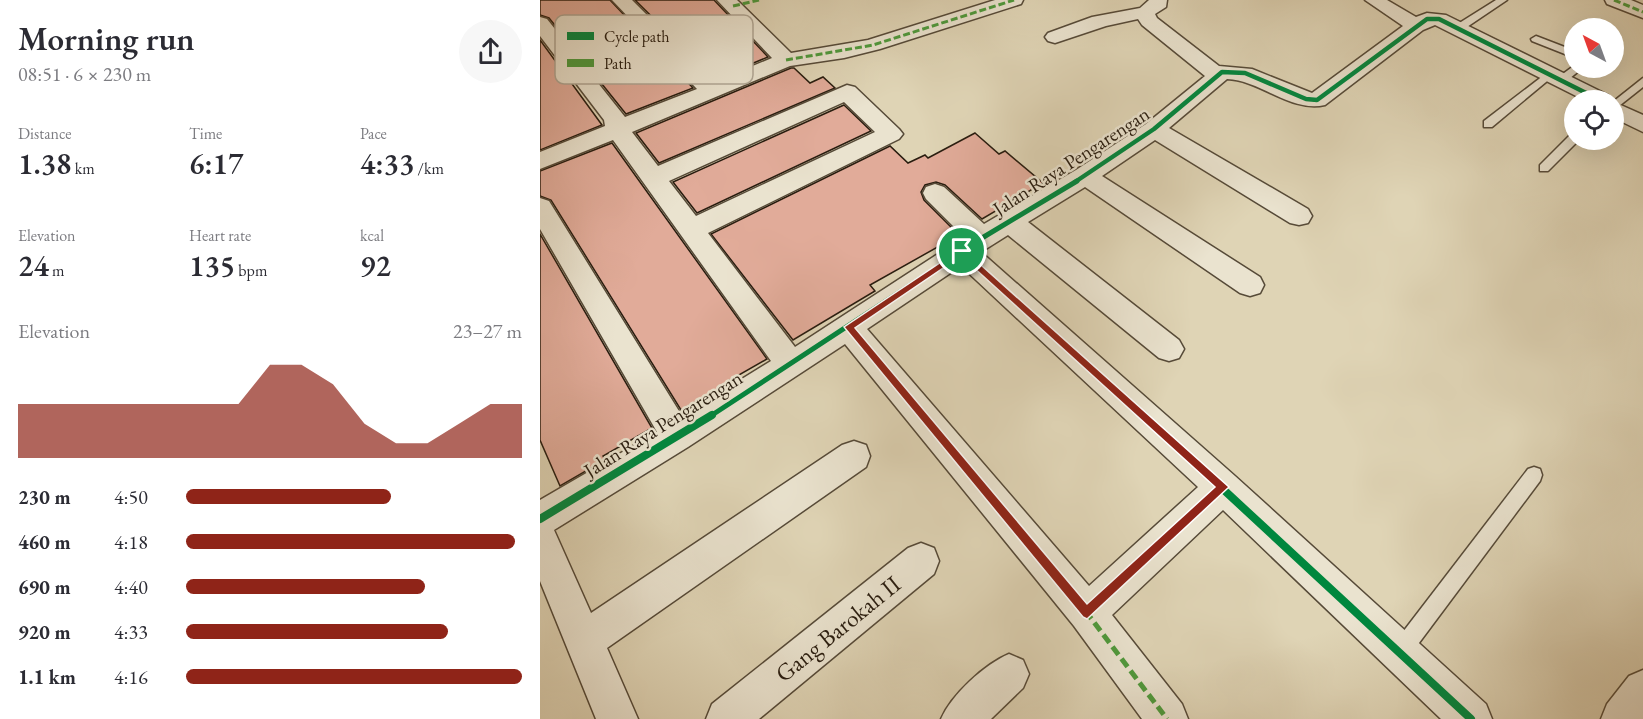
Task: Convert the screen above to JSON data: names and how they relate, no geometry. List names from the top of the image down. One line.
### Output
{"streets":{"street":["Jalan Raya Pengarengan","Gang Barokah II"]},"legend":["Cycle path","Path"],"north":"top left","page":{"heading":["Morning run","08:51 · 6 × 230 m"],"stats":[["Distance","1.38 km"],["Time","6:17"],["Pace","4:33 /km"],["Elevation","24 m"],["Heart rate","135 bpm"],["kcal","92"]],"chart":["Elevation","23–27 m"],"list":[{"name":"230 m","note":"4:50"},{"name":"460 m","note":"4:18"},{"name":"690 m","note":"4:40"},{"name":"920 m","note":"4:33"},{"name":"1.1 km","note":"4:16"}]}}
